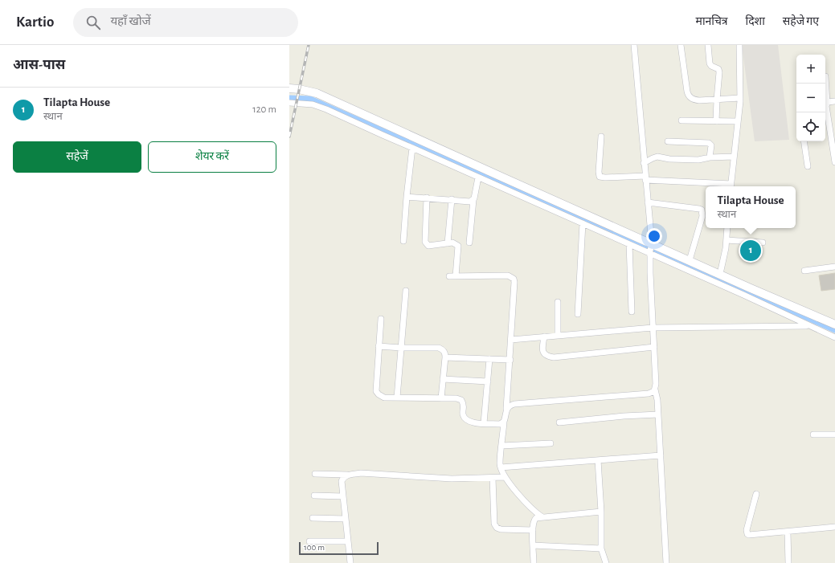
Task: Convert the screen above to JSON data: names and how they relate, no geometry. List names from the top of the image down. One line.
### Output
{"scale_bar":"100 m","page":{"header":"Kartio","search":"यहाँ खोजें","nav":["मानचित्र","दिशा","सहेजे गए"],"heading":"आस-पास","map_buttons":["+","−"],"list":[{"mark":"1","name":"Tilapta House","note":"स्थान","value":"120 m"}],"buttons":["सहेजें","शेयर करें"],"popup":["Tilapta House","स्थान"],"pins":"1","scale":"100 m"}}
